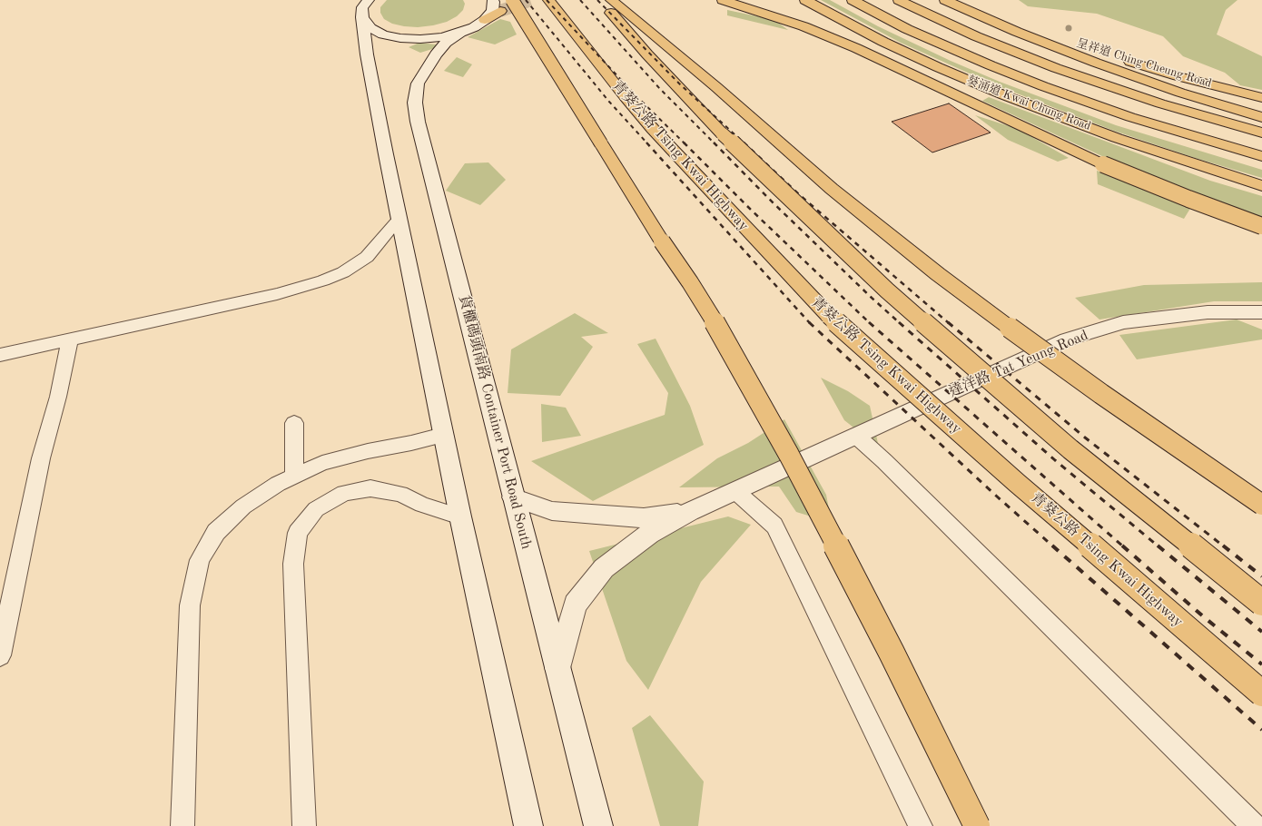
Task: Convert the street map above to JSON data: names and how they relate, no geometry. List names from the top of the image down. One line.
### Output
{"streets":{"highway":["呈祥道 Ching Cheung Road","葵涌道 Kwai Chung Road","青葵公路 Tsing Kwai Highway"],"street":["達洋路 Tat Yeung Road","貨櫃碼頭南路 Container Port Road South"]},"crossings":[["達洋路 Tat Yeung Road","貨櫃碼頭南路 Container Port Road South"]]}
